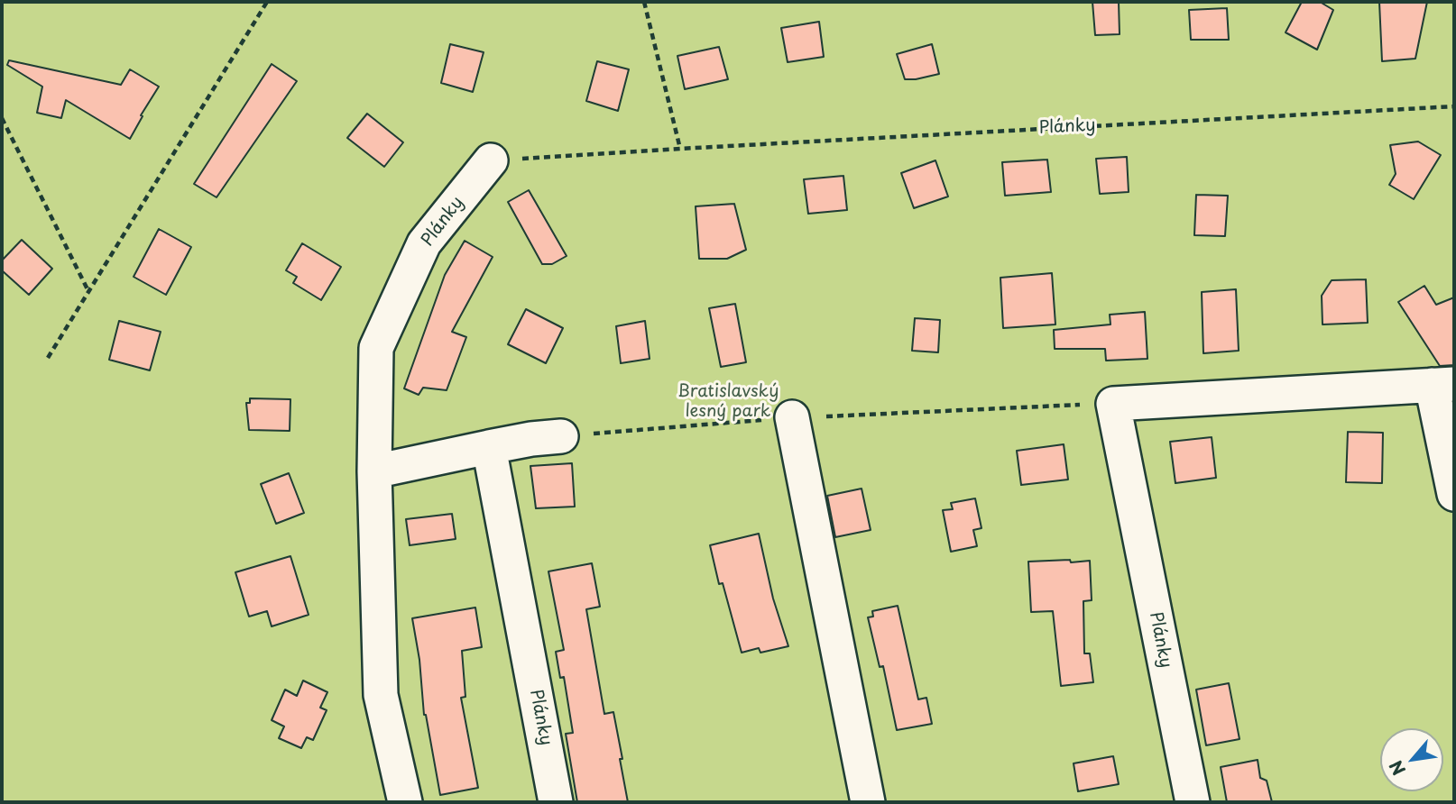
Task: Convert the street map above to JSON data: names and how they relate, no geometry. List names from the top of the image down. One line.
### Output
{"streets":{"street":["Plánky"]},"parks":["Bratislavský lesný park"],"north":"bottom left"}
